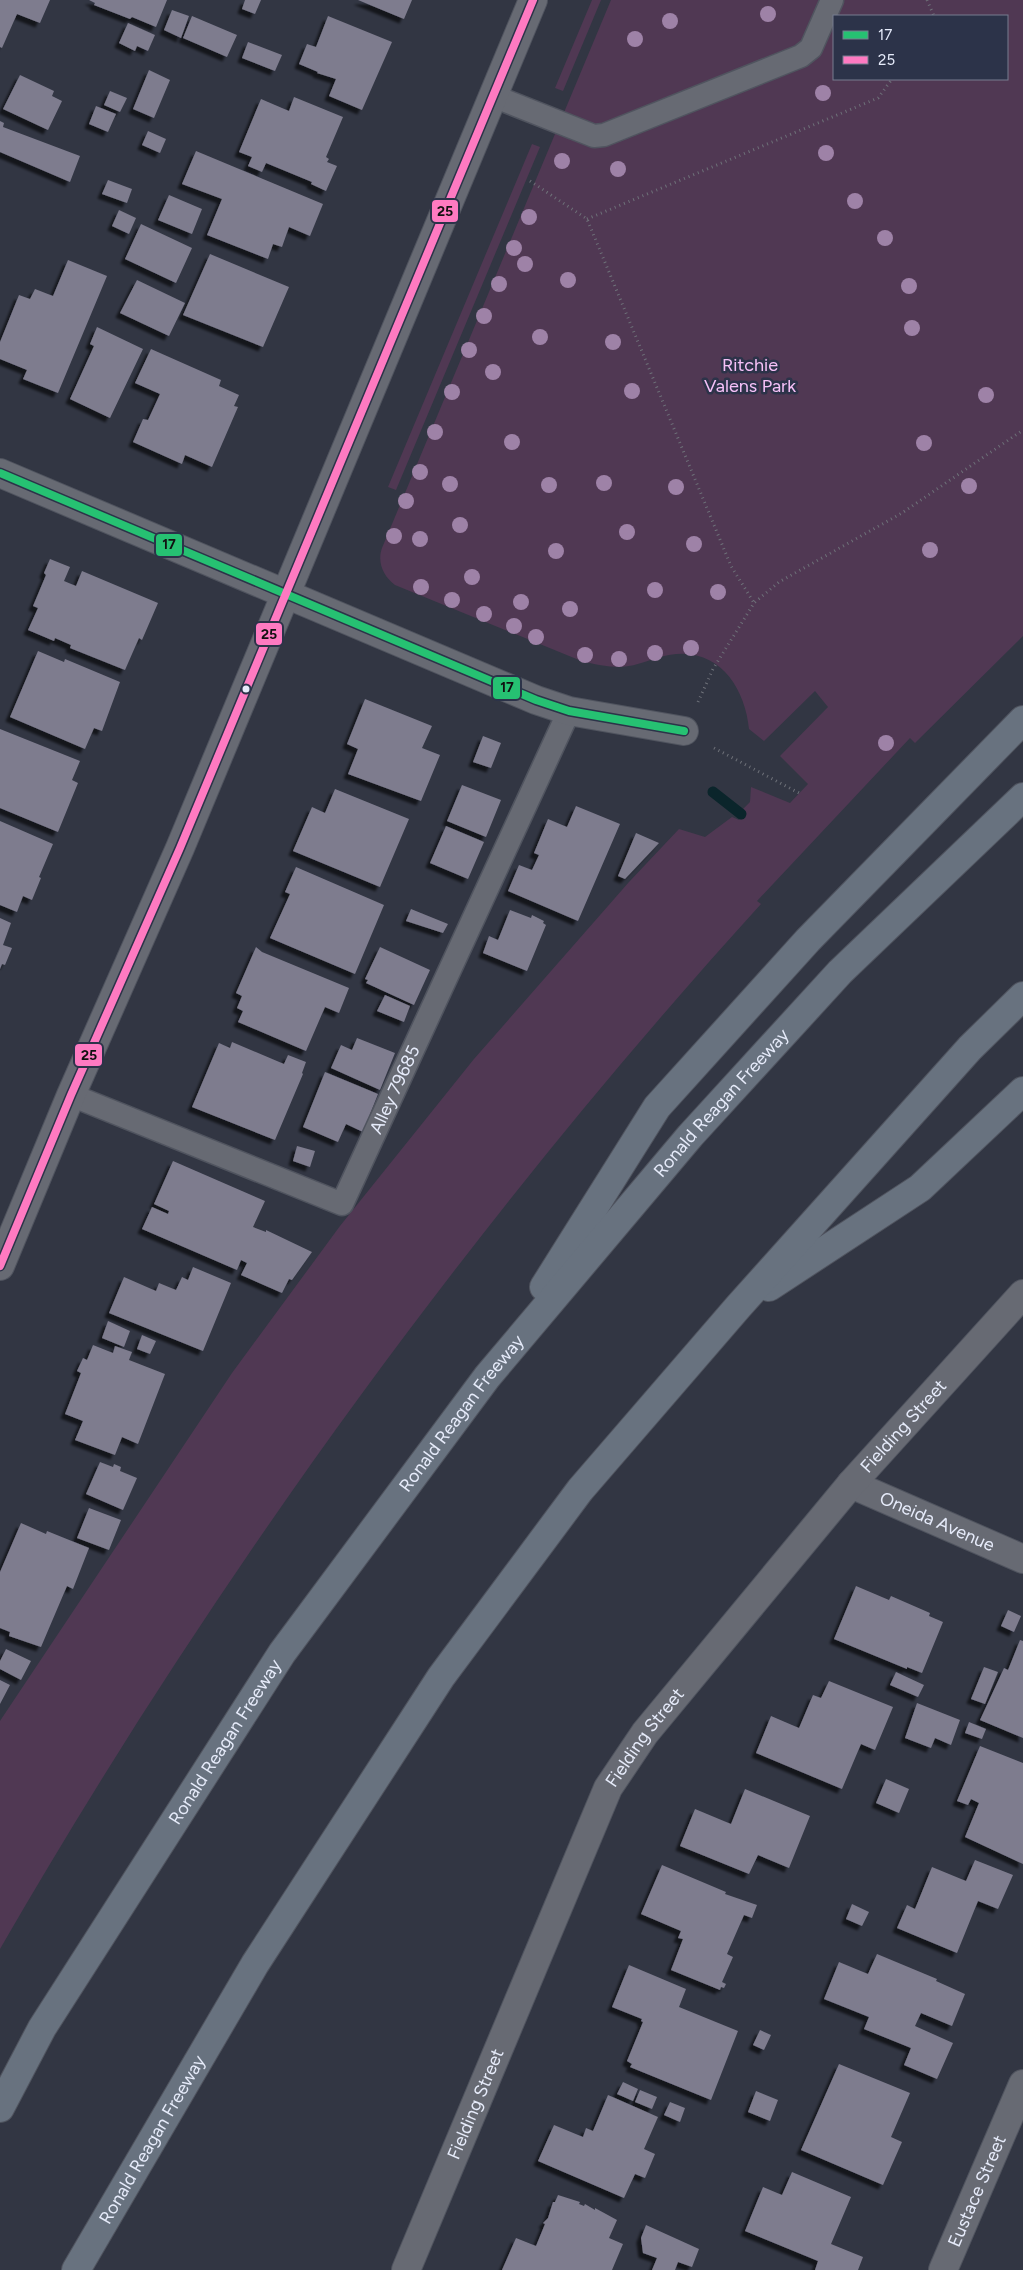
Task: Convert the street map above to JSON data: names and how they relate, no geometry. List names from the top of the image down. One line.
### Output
{"streets":{"highway":["Ronald Reagan Freeway"],"street":["Fielding Street","Oneida Avenue","Eustace Street"],"lane":["Alley 79685"]},"crossings":[["Fielding Street","Oneida Avenue"]],"parks":["Ritchie Valens Park"],"lines":["transit line 25","transit line 17"],"legend":["17","25"]}
